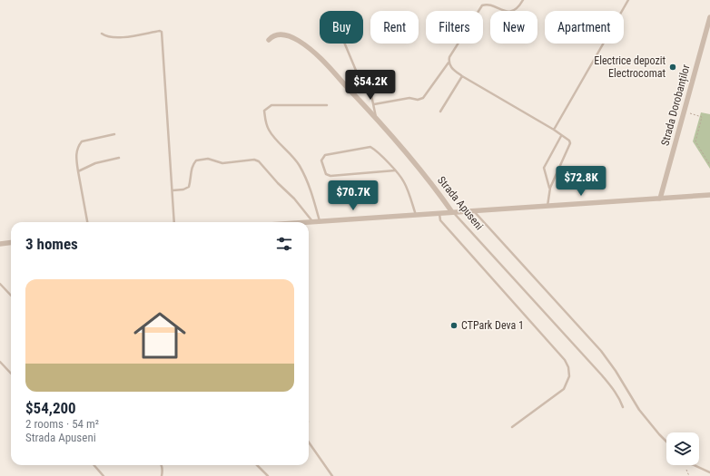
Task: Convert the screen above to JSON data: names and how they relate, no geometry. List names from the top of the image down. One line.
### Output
{"streets":{"street":["Strada Dorobanților","Strada Apuseni"]},"places":["Electrice depozit Electrocomat","CTPark Deva 1"],"page":{"chip":["Buy","Rent","Filters","New","Apartment"],"price":["$54.2K","$72.8K","$70.7K"],"heading":"3 homes","list":[{"name":"$54,200","note":"2 rooms · 54 m² · Strada Apuseni"}]}}
